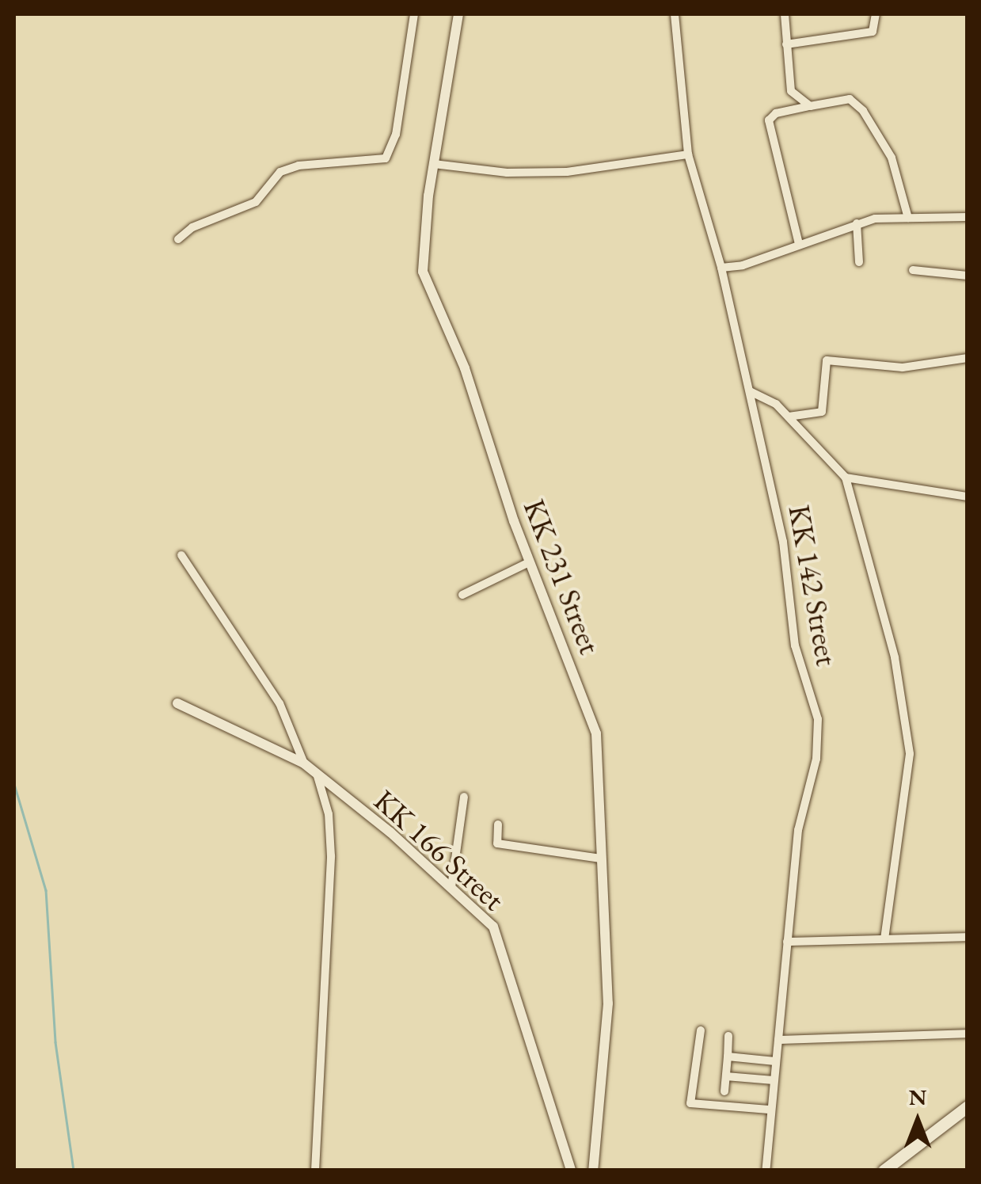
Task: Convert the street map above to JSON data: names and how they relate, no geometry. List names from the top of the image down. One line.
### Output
{"streets":{"street":["KK 231 Street","KK 142 Street","KK 166 Street"]},"north":"top"}
